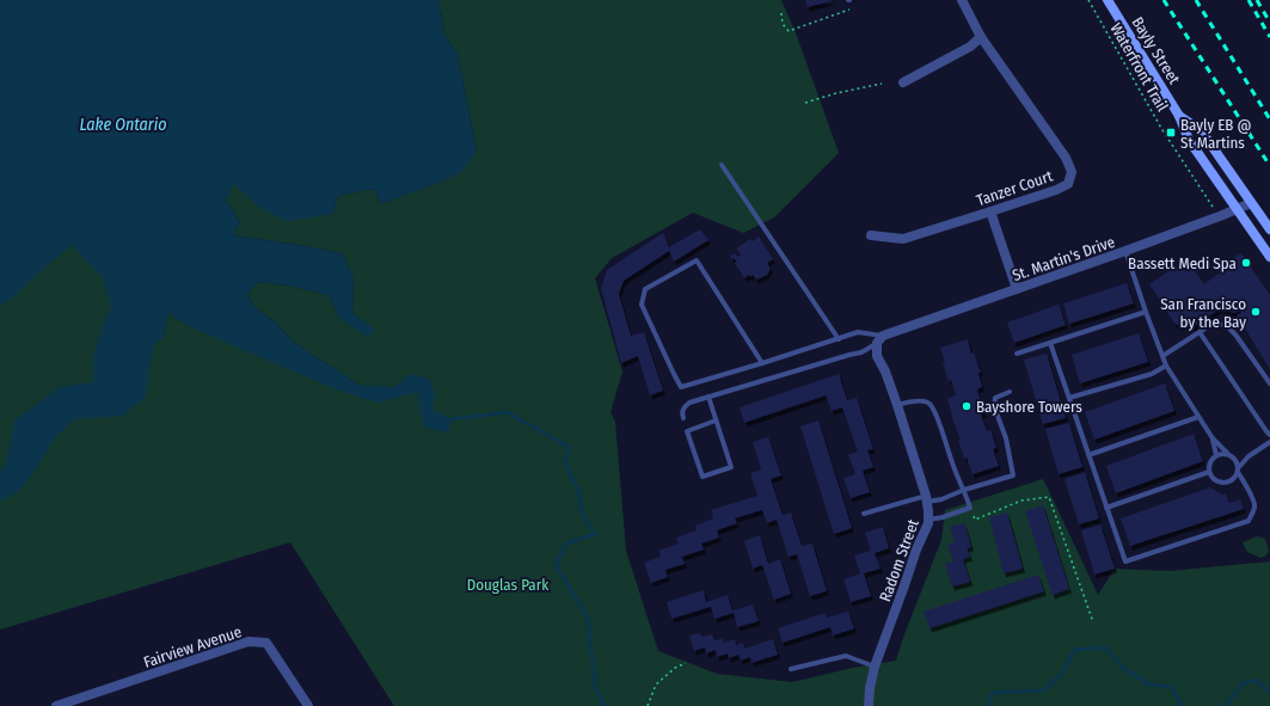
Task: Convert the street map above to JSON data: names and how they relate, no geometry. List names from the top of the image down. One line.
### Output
{"streets":{"main road":["Bayly Street"],"street":["Tanzer Court","St. Martin's Drive","Radom Street","Fairview Avenue"],"path":["Waterfront Trail"]},"crossings":[["Bayly Street","St. Martin's Drive"],["Waterfront Trail","St. Martin's Drive"],["St. Martin's Drive","Radom Street"]],"water":["Lake Ontario"],"parks":["Douglas Park"],"places":{"transit":["Bayly EB @ St Martins"],"other":["Bassett Medi Spa","San Francisco by the Bay","Bayshore Towers"]}}
